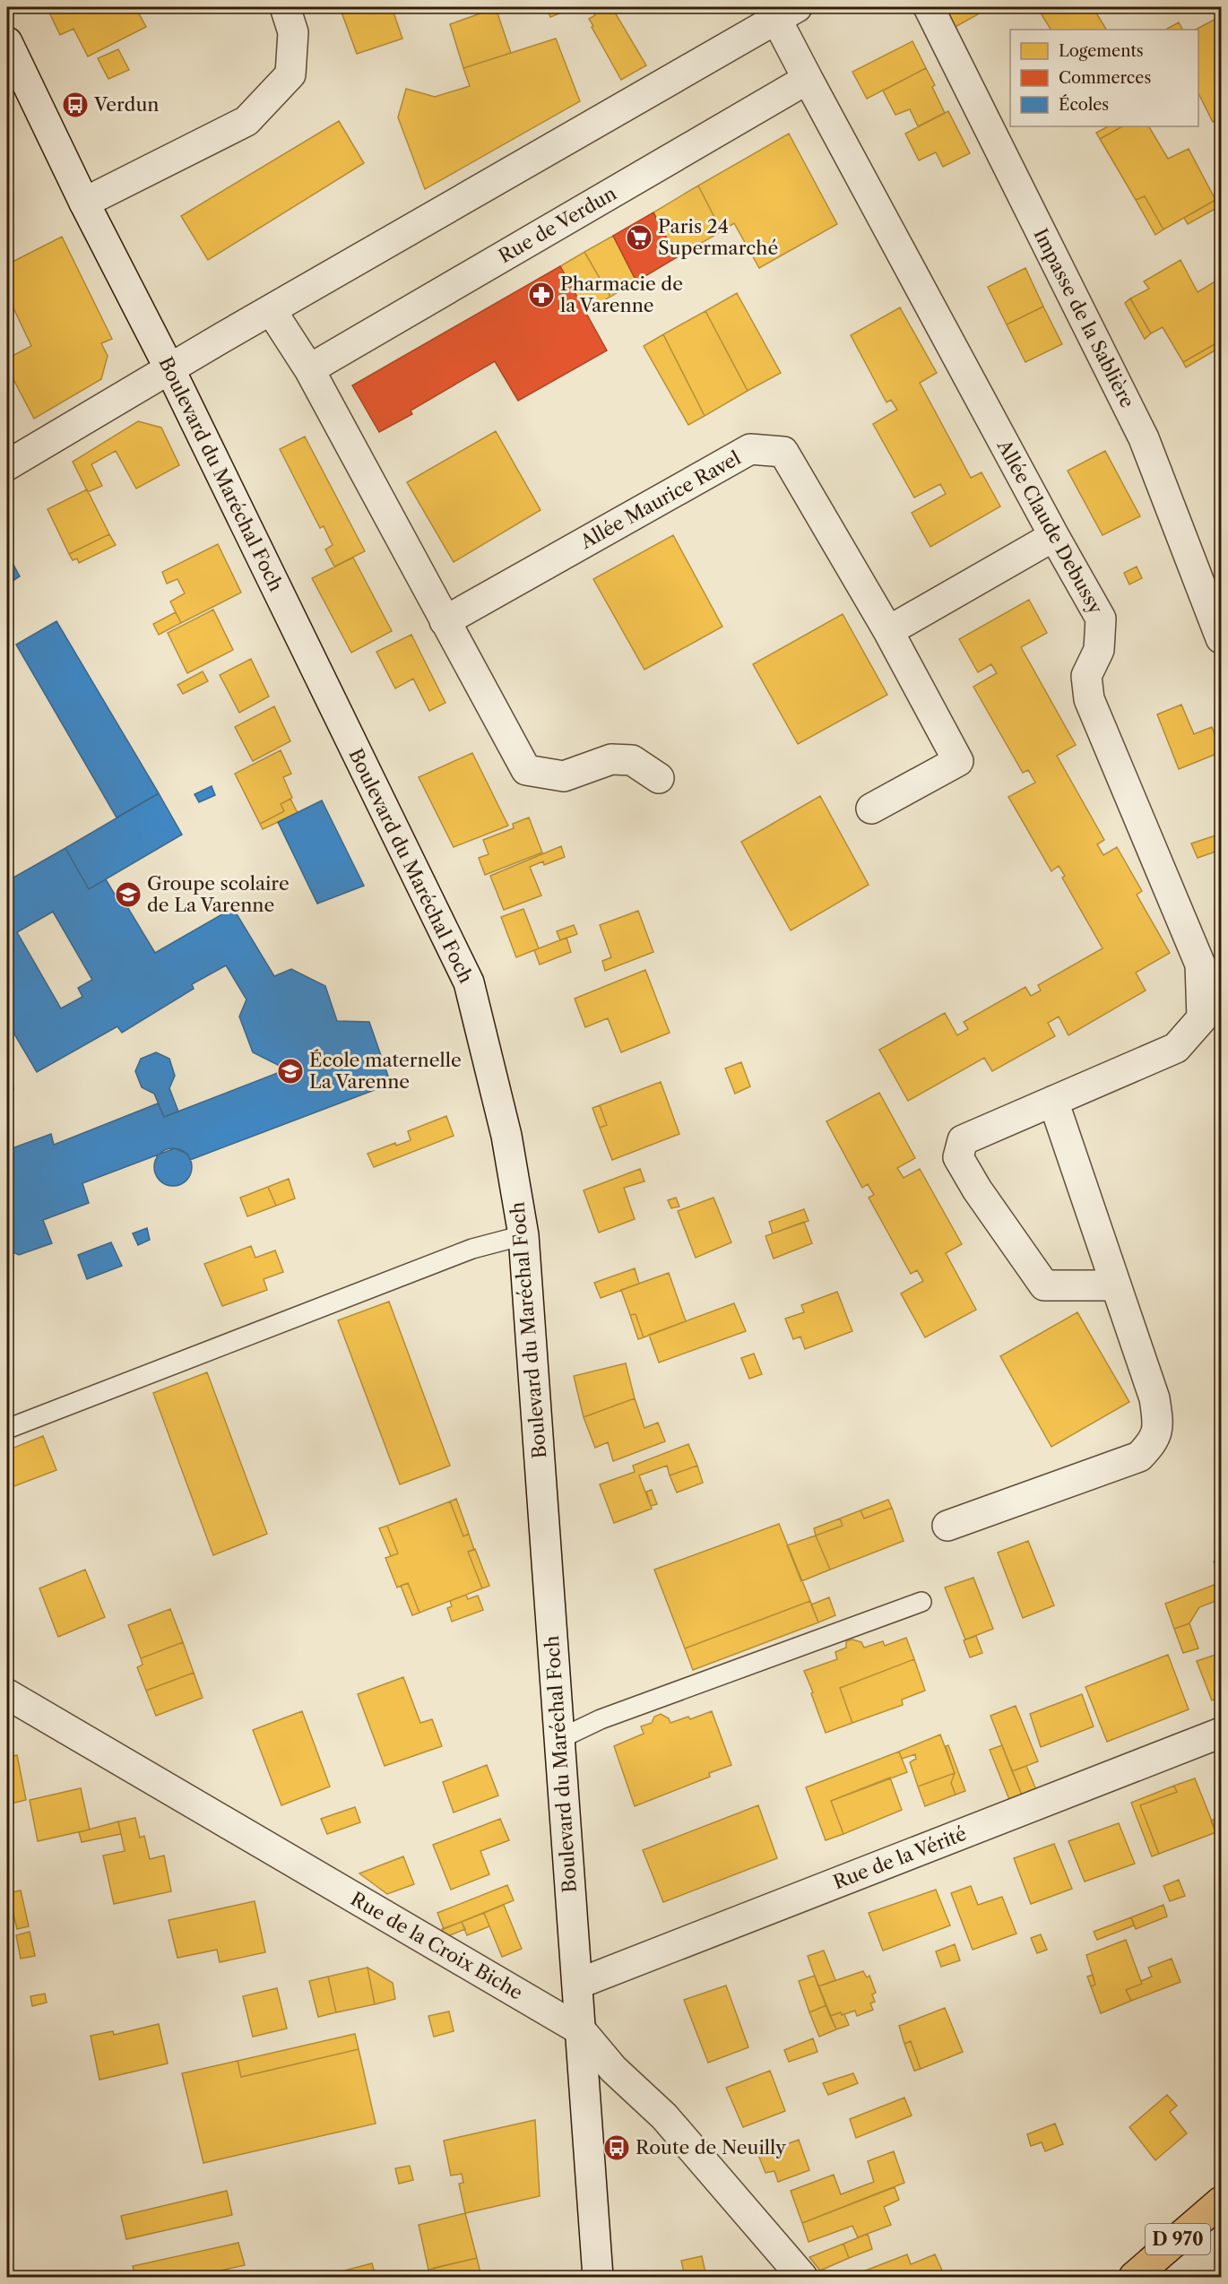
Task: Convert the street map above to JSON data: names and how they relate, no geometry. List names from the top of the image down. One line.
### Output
{"streets":{"main road":["D 970"],"street":["Rue de Verdun","Impasse de la Sablière","Boulevard du Maréchal Foch","Allée Maurice Ravel","Allée Claude Debussy","Rue de la Vérité","Rue de la Croix Biche"]},"crossings":[["Rue de Verdun","Allée Claude Debussy"],["Boulevard du Maréchal Foch","Rue de la Vérité"],["Boulevard du Maréchal Foch","Rue de la Croix Biche"]],"places":{"bus stop":["Verdun","Route de Neuilly"],"supermarket":["Paris 24 Supermarché"],"pharmacy":["Pharmacie de la Varenne"],"school or university":["Groupe scolaire de La Varenne","École maternelle La Varenne"]},"legend":["Logements","Commerces","Écoles"]}
